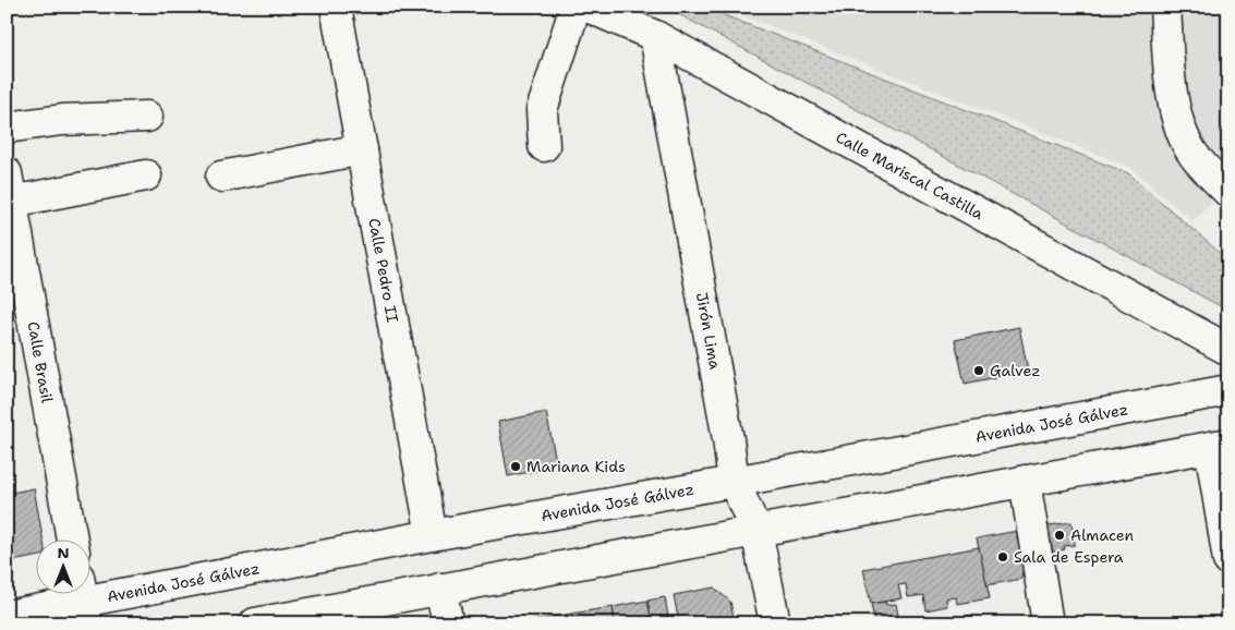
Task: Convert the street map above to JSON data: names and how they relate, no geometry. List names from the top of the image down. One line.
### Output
{"streets":{"street":["Calle Mariscal Castilla","Calle Pedro II","Jirón Lima","Calle Brasil","Avenida José Gálvez"]},"crossings":[["Calle Mariscal Castilla","Jirón Lima"],["Calle Pedro II","Avenida José Gálvez"],["Jirón Lima","Avenida José Gálvez"]],"places":["Galvez","Mariana Kids","Almacen","Sala de Espera"],"north":"top"}
